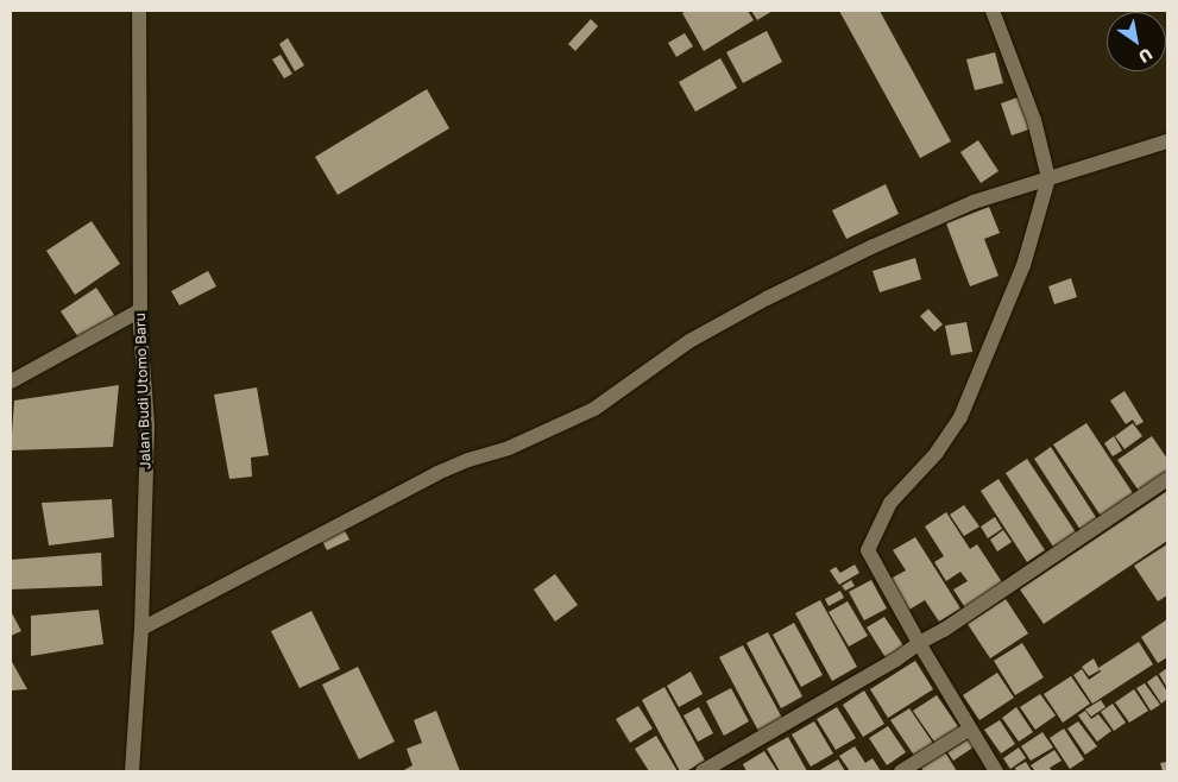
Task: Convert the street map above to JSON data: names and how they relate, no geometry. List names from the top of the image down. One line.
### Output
{"streets":{"street":["Jalan Budi Utomo Baru"]},"north":"bottom right"}
